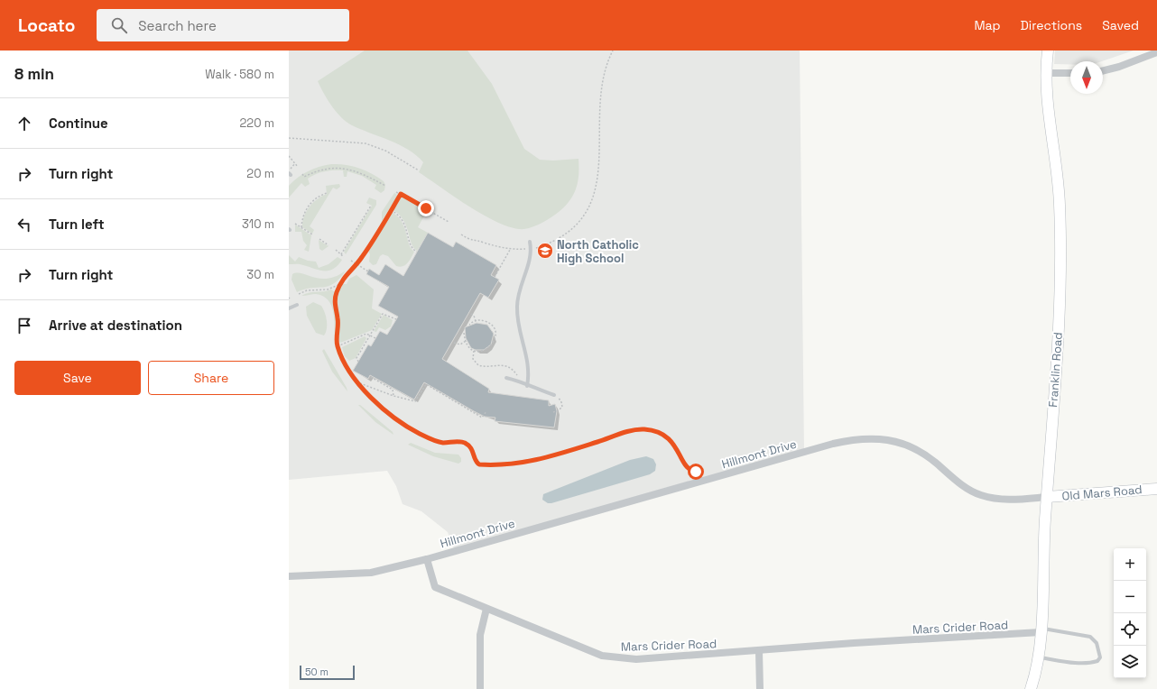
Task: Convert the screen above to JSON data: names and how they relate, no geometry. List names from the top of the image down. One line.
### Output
{"streets":{"street":["Franklin Road","Hillmont Drive","Old Mars Road","Mars Crider Road"]},"crossings":[["Franklin Road","Hillmont Drive"],["Franklin Road","Old Mars Road"],["Franklin Road","Mars Crider Road"],["Hillmont Drive","Old Mars Road"],["Hillmont Drive","Mars Crider Road"]],"places":{"school or university":["North Catholic High School"]},"scale_bar":"50 m","north":"bottom","page":{"header":"Locato","search":"Search here","nav":["Map","Directions","Saved"],"heading":["8 min","Walk · 580 m"],"list":[["Continue","220 m"],["Turn right","20 m"],["Turn left","310 m"],["Turn right","30 m"],"Arrive at destination"],"buttons":["Save","Share"],"map_buttons":["+","−"],"scale":"50 m"}}
